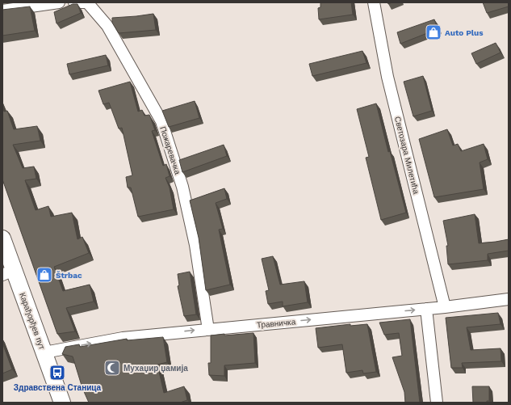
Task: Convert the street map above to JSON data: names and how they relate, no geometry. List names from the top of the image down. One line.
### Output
{"streets":{"main road":["Карађорђев пут"],"street":["Пожаревачка","Светозара Милетића","Травничка"]},"crossings":[["Пожаревачка","Травничка"],["Светозара Милетића","Травничка"],["Карађорђев пут","Травничка"]],"one_way":["Травничка"],"places":{"shop":["Auto Plus","Štrbac"],"mosque":["Мухаџир џамија"],"bus stop":["Здравствена Станица"]}}
